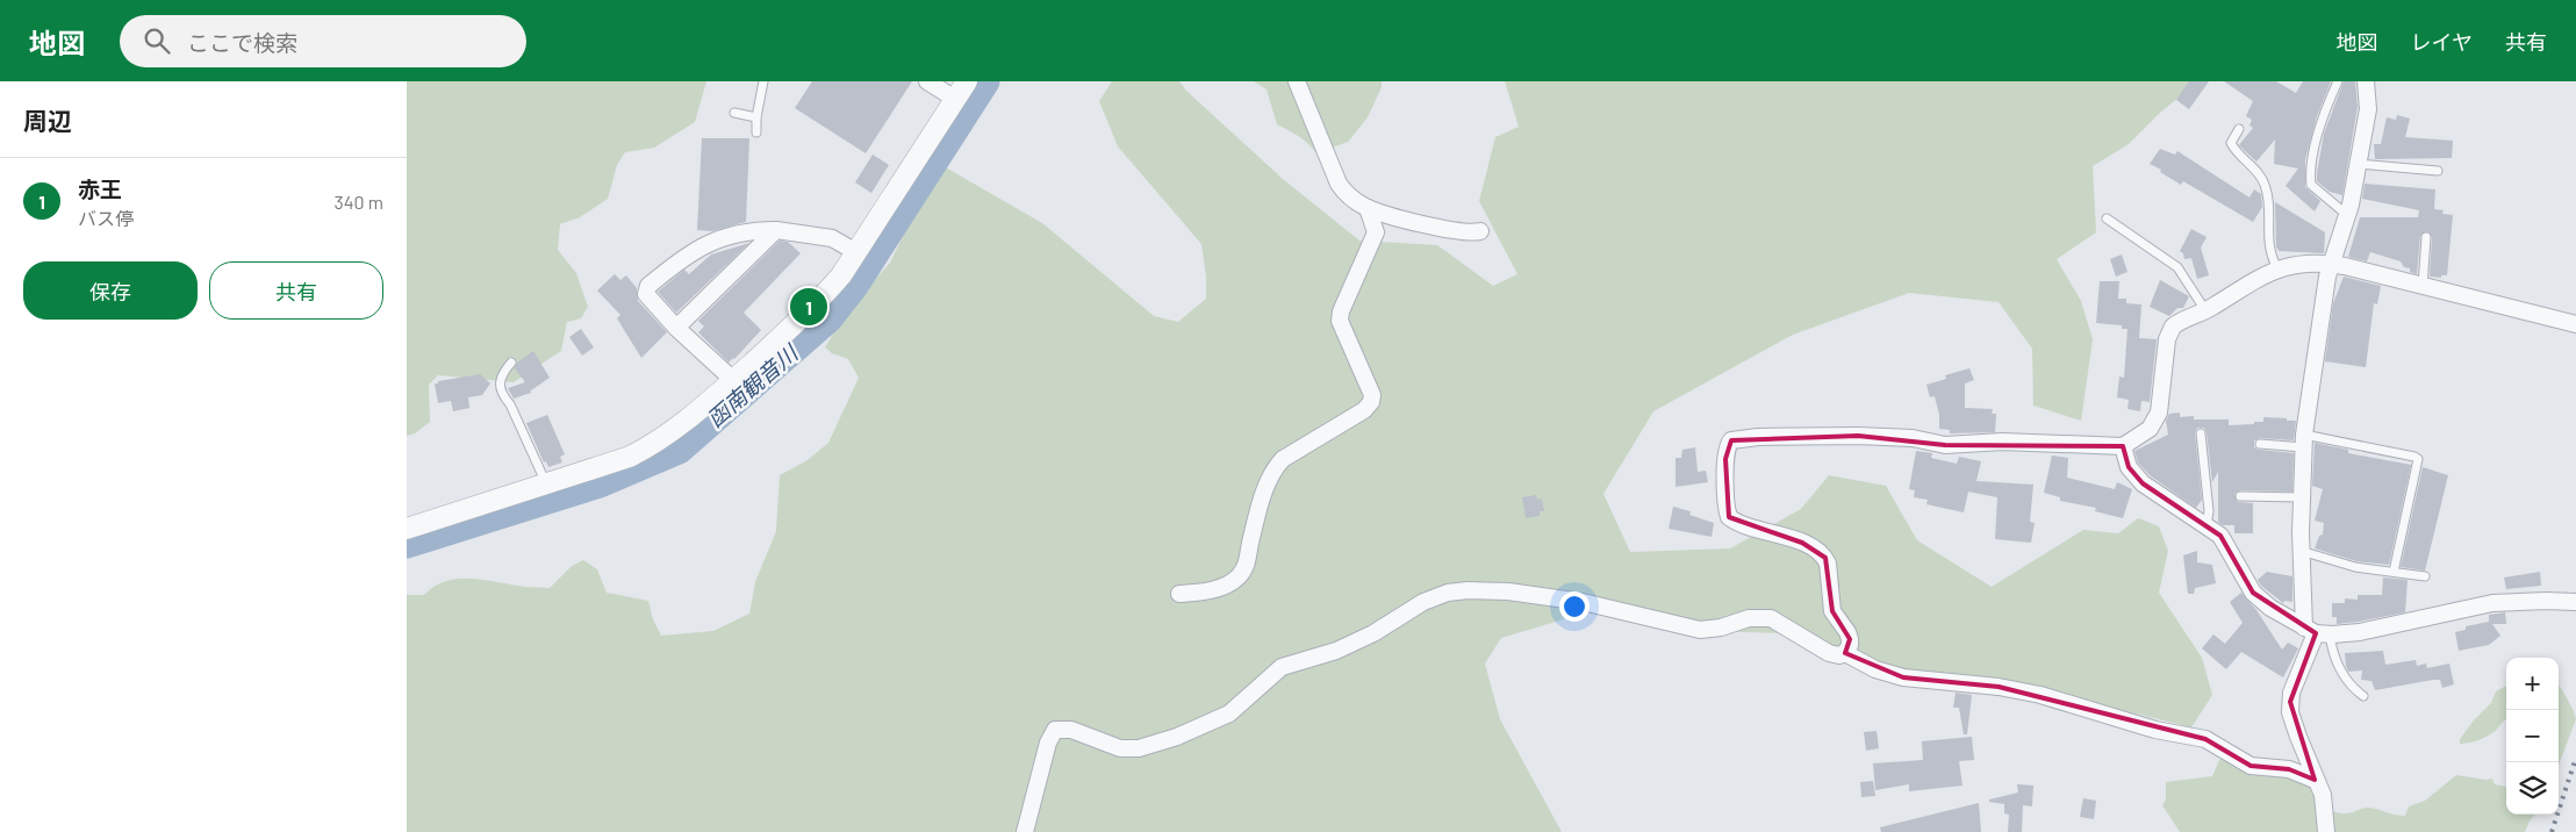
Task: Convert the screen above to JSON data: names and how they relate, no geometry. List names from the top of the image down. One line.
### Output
{"water":["函南観音川"],"page":{"header":"地図","search":"ここで検索","nav":["地図","レイヤ","共有"],"heading":"周辺","list":[{"mark":"1","name":"赤王","note":"バス停","value":"340 m"}],"buttons":["保存","共有"],"pins":"1","map_buttons":["+","−"]}}
